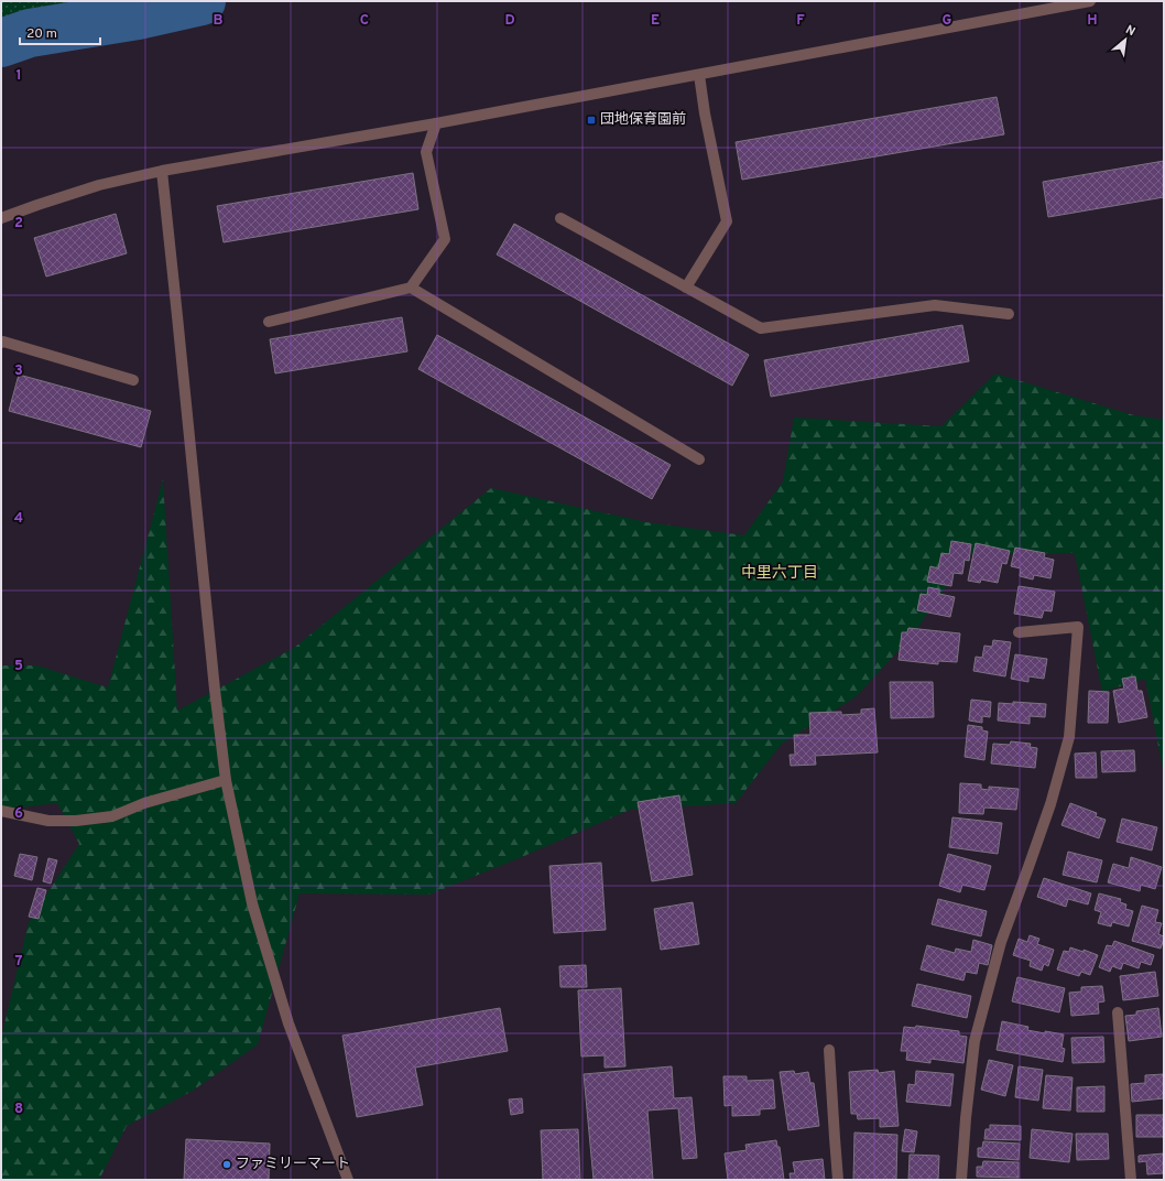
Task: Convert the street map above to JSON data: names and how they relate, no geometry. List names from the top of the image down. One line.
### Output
{"districts":["中里六丁目"],"places":{"transit":["団地保育園前"],"other":["ファミリーマート"]},"scale_bar":"20 m","north":"top right","grid":{"columns":["B","C","D","E","F","G","H"],"rows":["1","2","3","4","5","6","7","8"]}}
